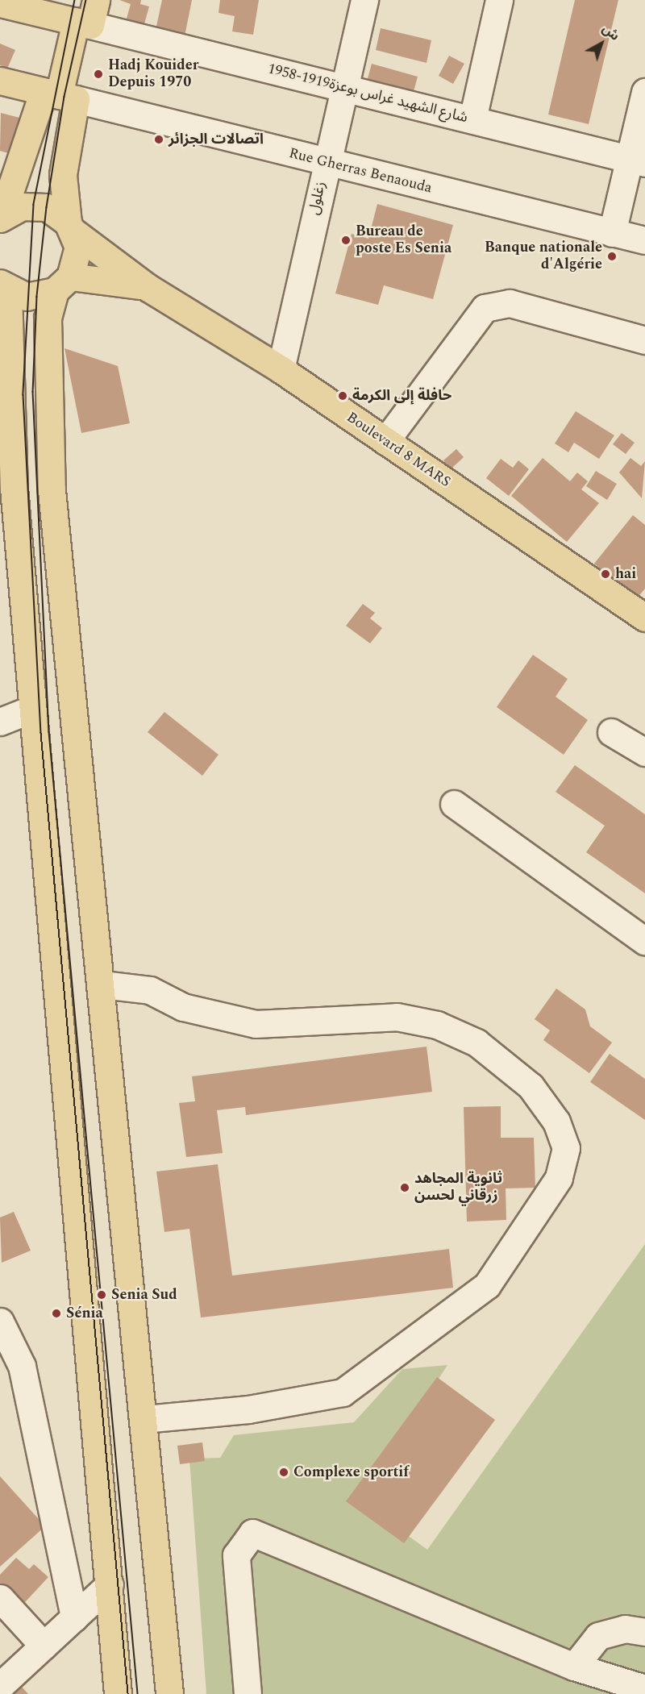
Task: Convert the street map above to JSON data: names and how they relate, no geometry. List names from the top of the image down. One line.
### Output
{"streets":{"main road":["Boulevard 8 MARS"],"street":["شارع الشهيد غراس بوعزة1919-1958","Rue Gherras Benaouda","زغلول"]},"crossings":[["شارع الشهيد غراس بوعزة1919-1958","زغلول"],["Rue Gherras Benaouda","زغلول"],["زغلول","Boulevard 8 MARS"]],"places":["Hadj Kouider Depuis 1970","اتصالات الجزائر","Bureau de poste Es Senia","Banque nationale d'Algérie","حافلة إلى الكرمة","hai","ثانوية المجاهد زرقاني لحسن","Senia Sud","Sénia","Complexe sportif"],"north":"top right"}
